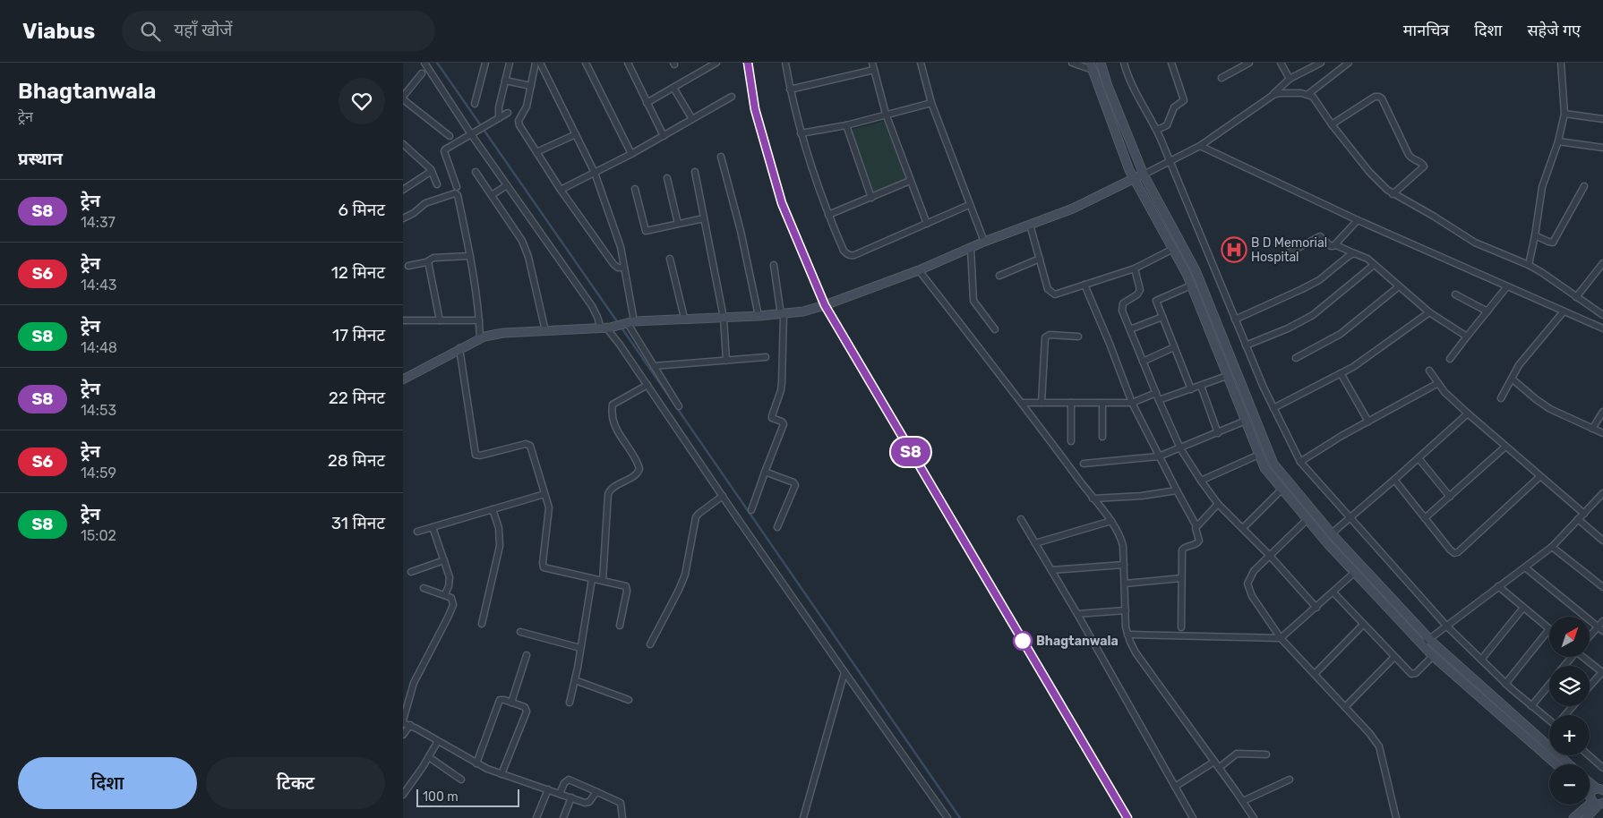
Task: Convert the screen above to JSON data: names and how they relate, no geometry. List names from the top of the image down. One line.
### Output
{"places":{"hospital":["B D Memorial Hospital"],"other":["Bhagtanwala"]},"scale_bar":"100 m","north":"top right","page":{"header":"Viabus","search":"यहाँ खोजें","nav":["मानचित्र","दिशा","सहेजे गए"],"heading":[["Bhagtanwala","ट्रेन"],"प्रस्थान"],"on_map":"S8","list":[{"mark":"S8","name":"ट्रेन","note":"14:37","value":"6 मिनट"},{"mark":"S6","name":"ट्रेन","note":"14:43","value":"12 मिनट"},{"mark":"S8","name":"ट्रेन","note":"14:48","value":"17 मिनट"},{"mark":"S8","name":"ट्रेन","note":"14:53","value":"22 मिनट"},{"mark":"S6","name":"ट्रेन","note":"14:59","value":"28 मिनट"},{"mark":"S8","name":"ट्रेन","note":"15:02","value":"31 मिनट"}],"map_buttons":["+","−"],"buttons":["दिशा","टिकट"],"scale":"100 m"}}
